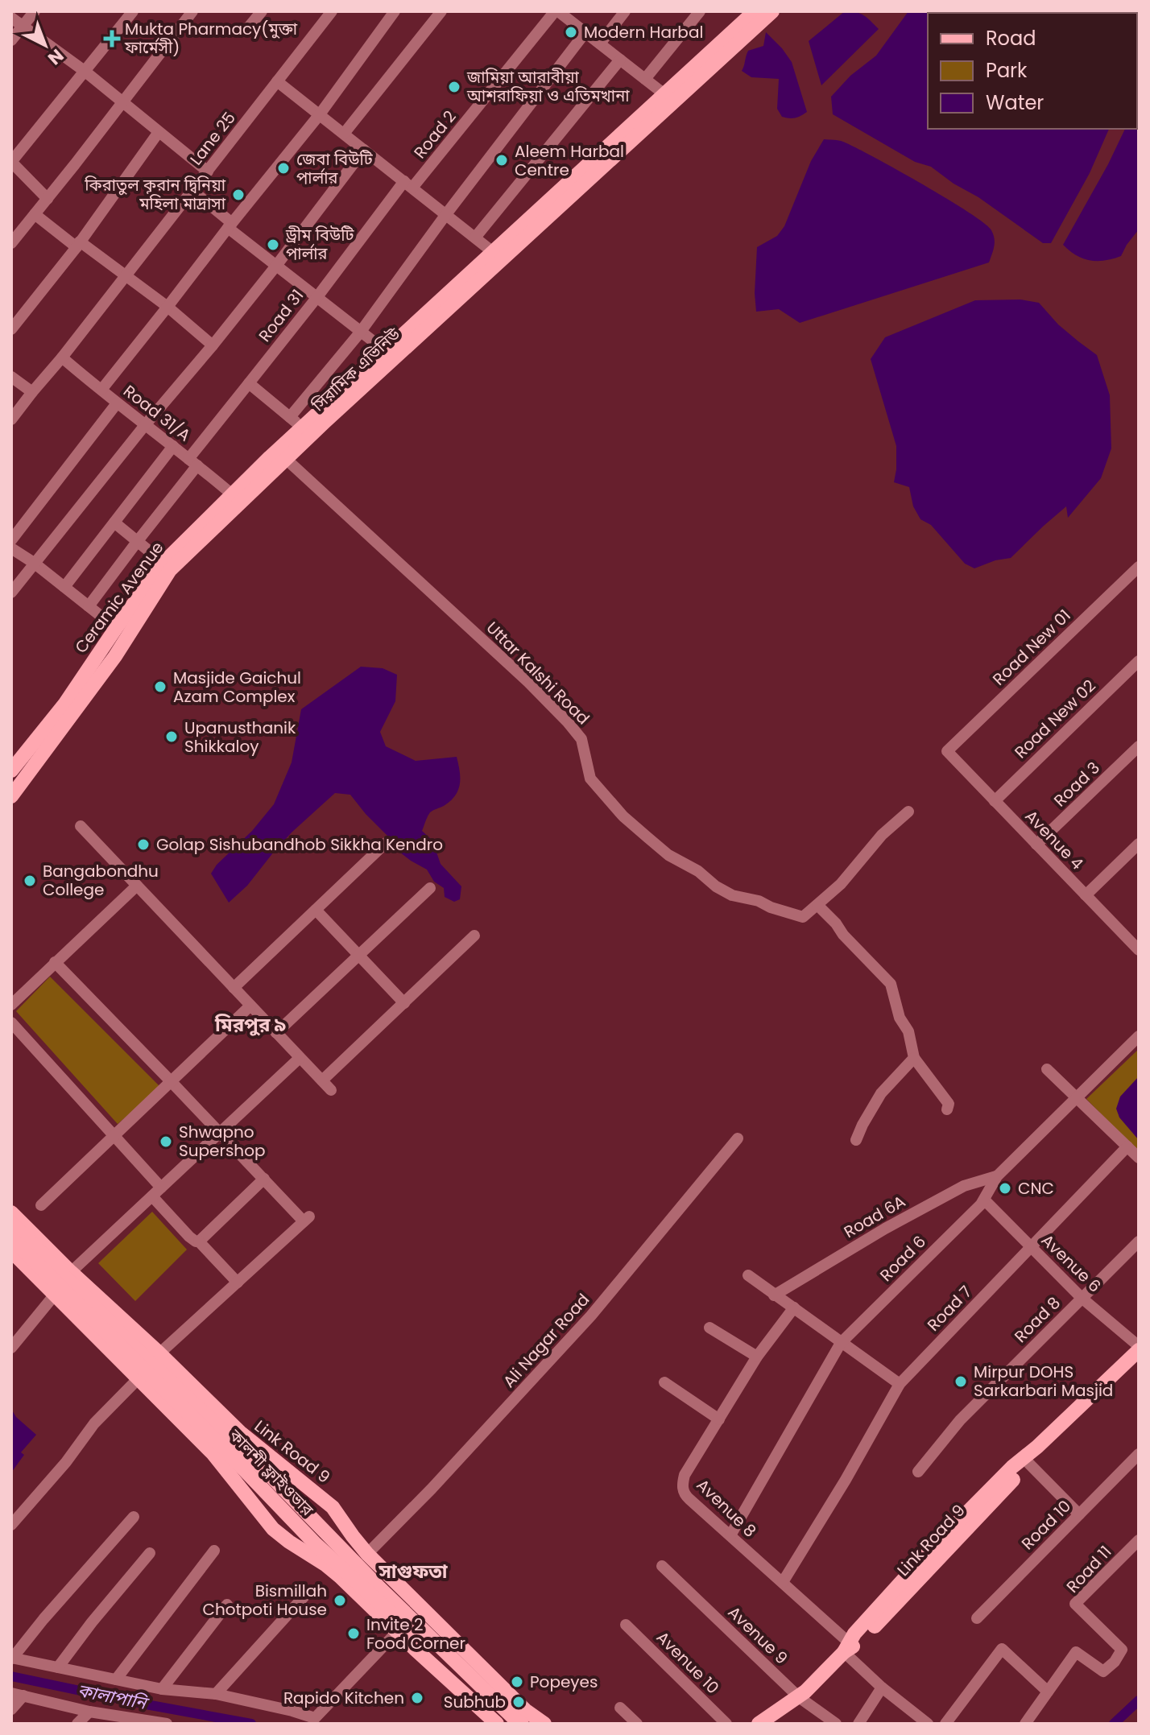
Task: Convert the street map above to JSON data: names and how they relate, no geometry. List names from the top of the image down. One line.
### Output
{"streets":{"main road":["সিরামিক এভিনিউ","Ceramic Avenue","Link Road 9","কালশী ফ্লাইওভার"],"street":["Road 2","Lane 25","Road 31","Road 31/A","Road New 01","Uttar Kalshi Road","Road New 02","Road 3","Avenue 4","Road 6A","Road 6","Avenue 6","Road 7","Road 8","Ali Nagar Road","Avenue 8","Road 10","Road 11","Avenue 9","Avenue 10"]},"crossings":[["Road 2","Road 31"],["Lane 25","Road 31/A"],["Road 31","Road 31/A"],["সিরামিক এভিনিউ","Ceramic Avenue"],["সিরামিক এভিনিউ","Uttar Kalshi Road"],["Road 31/A","Ceramic Avenue"],["Road New 01","Avenue 4"],["Road New 02","Avenue 4"],["Road 3","Avenue 4"],["Road 6A","Road 6"],["Road 6","Avenue 6"],["Road 6","Avenue 8"],["Avenue 6","Road 7"],["Avenue 6","Road 8"],["Avenue 6","Link Road 9"],["Road 7","Avenue 8"],["Ali Nagar Road","Link Road 9"],["Link Road 9","Avenue 8"],["Link Road 9","Avenue 9"]],"districts":["মিরপুর ৯","সাগুফতা"],"water":["কালাপানি"],"places":{"other":["Modern Harbal","জামিয়া আরাবীয়া আশরাফিয়া ও এতিমখানা","Aleem Harbal Centre","জেবা বিউটি পার্লার","কিরাতুল কুরান দ্বিনিয়া মহিলা মাদ্রাসা","ড্রীম বিউটি পার্লার","Masjide Gaichul Azam Complex","Upanusthanik Shikkaloy","Golap Sishubandhob Sikkha Kendro","Bangabondhu College","Shwapno Supershop","CNC","Mirpur DOHS Sarkarbari Masjid","Bismillah Chotpoti House","Invite 2 Food Corner","Popeyes","Rapido Kitchen","Subhub"],"health":["Mukta Pharmacy(মুক্তা ফার্মেসী)"]},"legend":["Road","Park","Water"],"north":"bottom right"}
